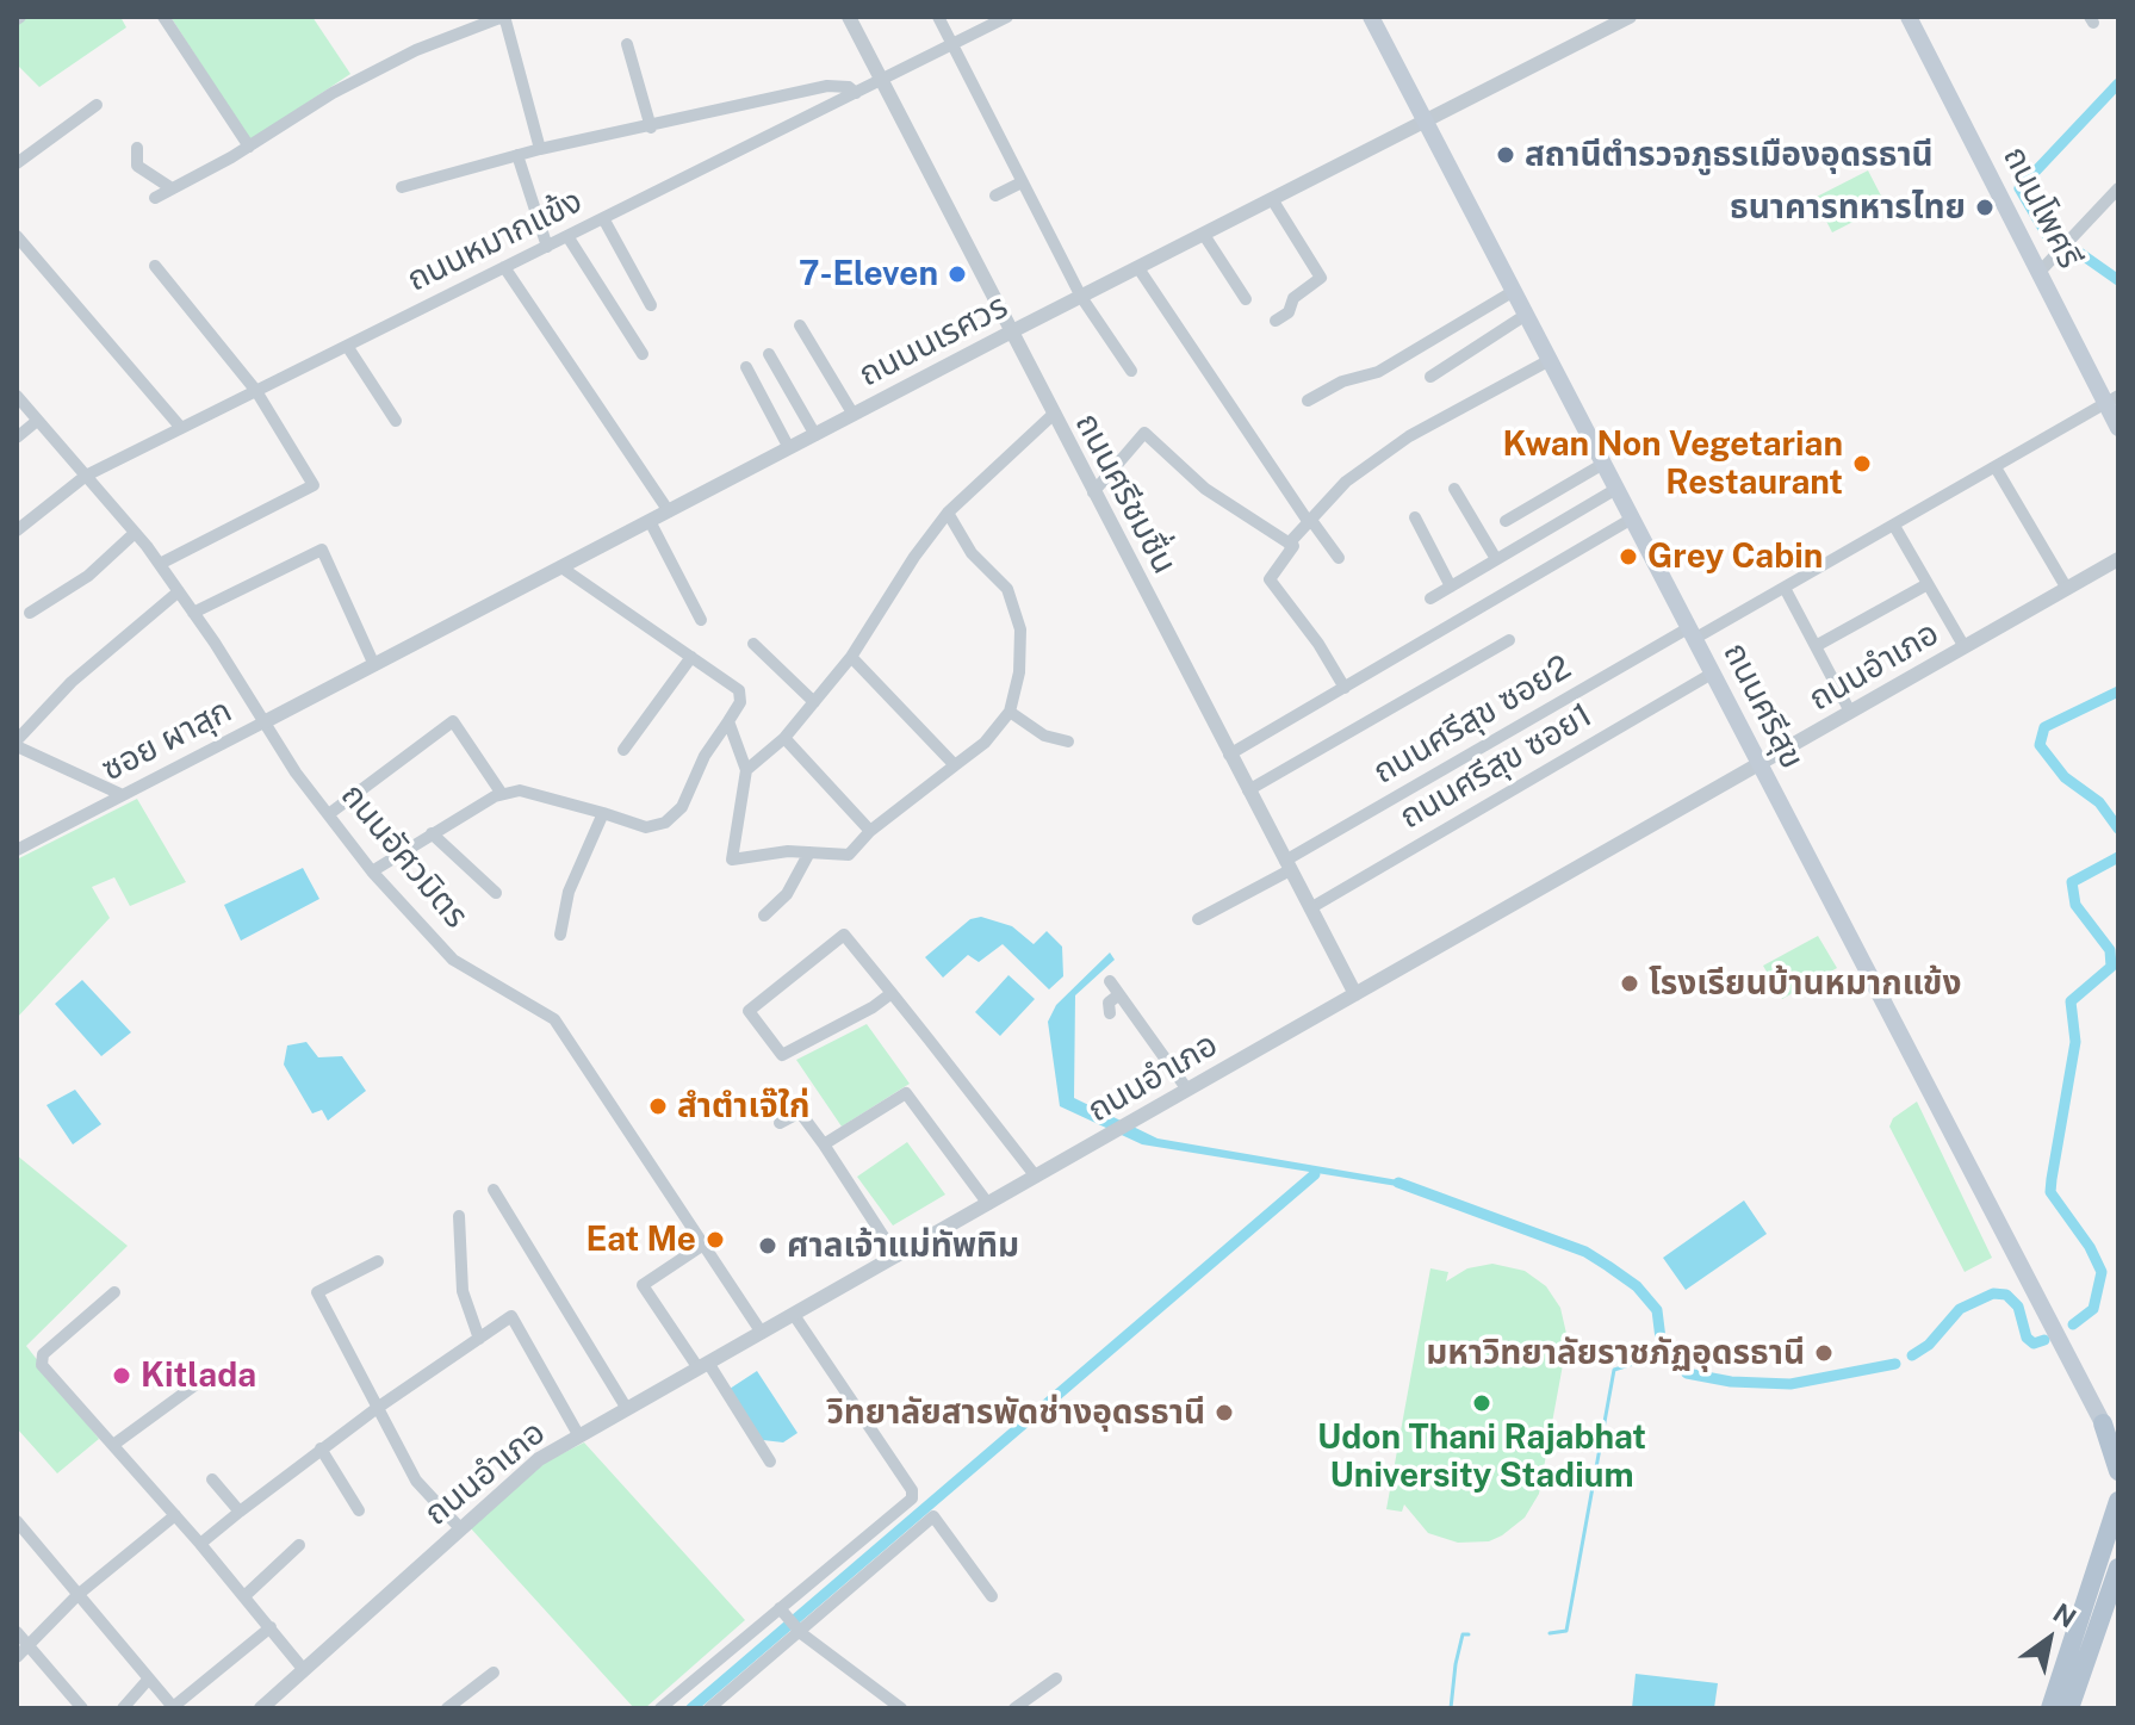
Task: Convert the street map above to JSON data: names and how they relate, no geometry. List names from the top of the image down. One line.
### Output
{"streets":{"main road":["ถนนโพศรี","ถนนศรีสุข"],"street":["ถนนหมากแข้ง","ถนนนเรศวร","ถนนศรีชมชื่น","ถนนอำเภอ","ถนนศรีสุข ซอย2","ซอย ผาสุก","ถนนศรีสุข ซอย1","ถนนอัศวมิตร"]},"crossings":[["ถนนโพศรี","ถนนศรีสุข ซอย2"],["ถนนหมากแข้ง","ถนนศรีชมชื่น"],["ถนนหมากแข้ง","ถนนอัศวมิตร"],["ถนนนเรศวร","ถนนศรีชมชื่น"],["ถนนนเรศวร","ถนนศรีสุข"],["ถนนนเรศวร","ซอย ผาสุก"],["ถนนนเรศวร","ถนนอัศวมิตร"],["ถนนศรีชมชื่น","ถนนอำเภอ"],["ถนนศรีชมชื่น","ถนนศรีสุข ซอย2"],["ถนนศรีชมชื่น","ถนนศรีสุข ซอย1"],["ถนนอำเภอ","ถนนศรีสุข"],["ถนนอำเภอ","ถนนอัศวมิตร"],["ถนนศรีสุข","ถนนศรีสุข ซอย2"],["ถนนศรีสุข","ถนนศรีสุข ซอย1"],["ซอย ผาสุก","ถนนอัศวมิตร"]],"places":["สถานีตำรวจภูธรเมืองอุดรธานี","ธนาคารทหารไทย","7-Eleven","Kwan Non Vegetarian Restaurant","Grey Cabin","โรงเรียนบ้านหมากแข้ง","สำตำเจ๊ใก่","Eat Me","ศาลเจ้าแม่ทัพทิม","มหาวิทยาลัยราชภัฏอุดรธานี","Kitlada","Udon Thani Rajabhat University Stadium","วิทยาลัยสารพัดช่างอุดรธานี"],"north":"top right"}
